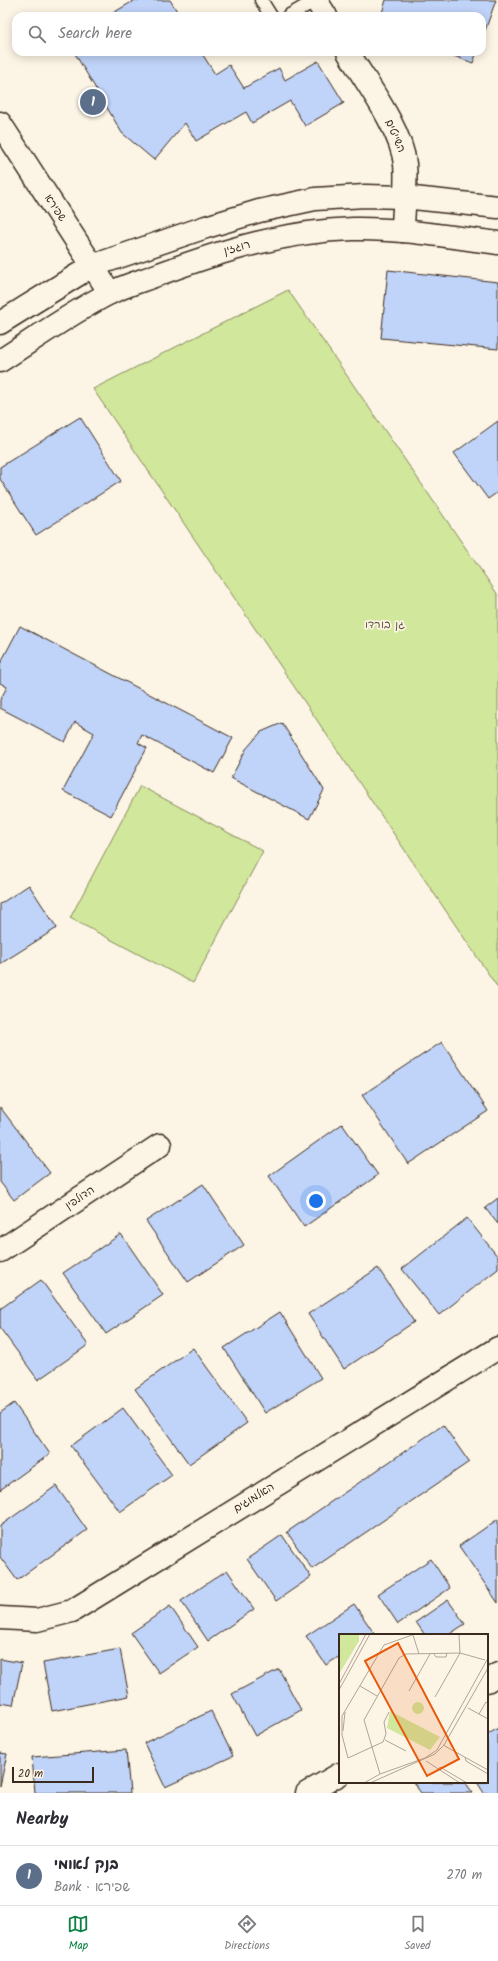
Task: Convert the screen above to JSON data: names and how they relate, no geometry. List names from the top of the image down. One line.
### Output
{"streets":{"street":["השייטים","שפירא","רוגזין","הדולפין","האלמוגים"]},"crossings":[["השייטים","רוגזין"],["שפירא","רוגזין"]],"parks":["גן בורדו"],"scale_bar":"20 m","page":{"search":"Search here","pins":"1","scale":"20 m","heading":"Nearby","list":[{"mark":"1","name":"בנק לאומי","note":"Bank · שפירא","value":"270 m"}],"nav":["Map","Directions","Saved"]}}
